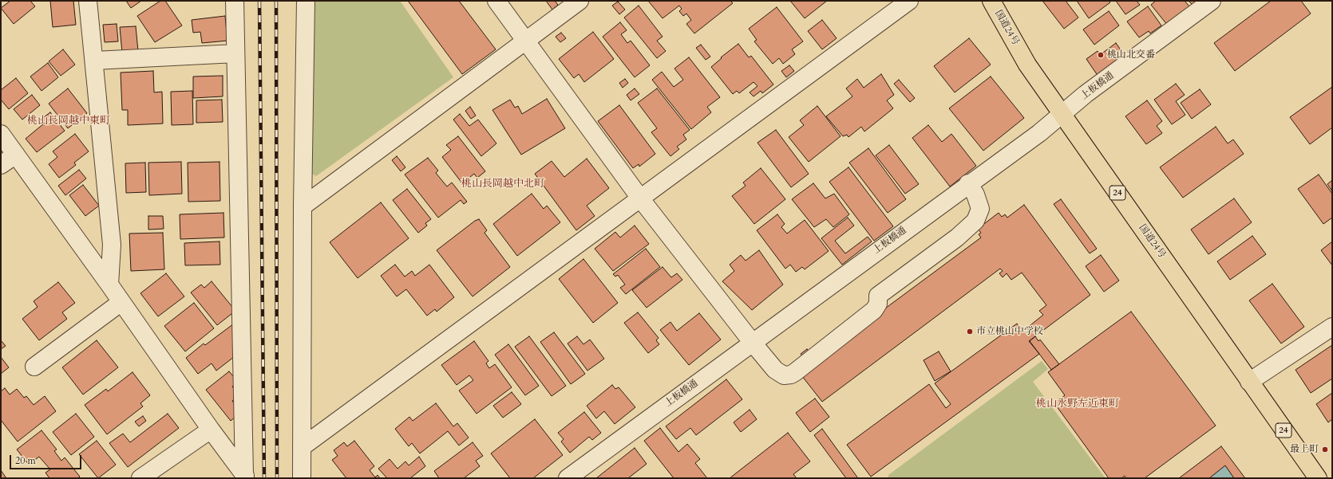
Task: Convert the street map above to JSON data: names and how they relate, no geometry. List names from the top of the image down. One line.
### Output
{"streets":{"highway":["国道24号","24"],"street":["上板橋通"]},"crossings":[["国道24号","上板橋通"]],"districts":["桃山長岡越中東町","桃山長岡越中北町","桃山水野左近東町"],"places":["桃山北交番","市立桃山中学校","最上町"],"scale_bar":"20 m"}
